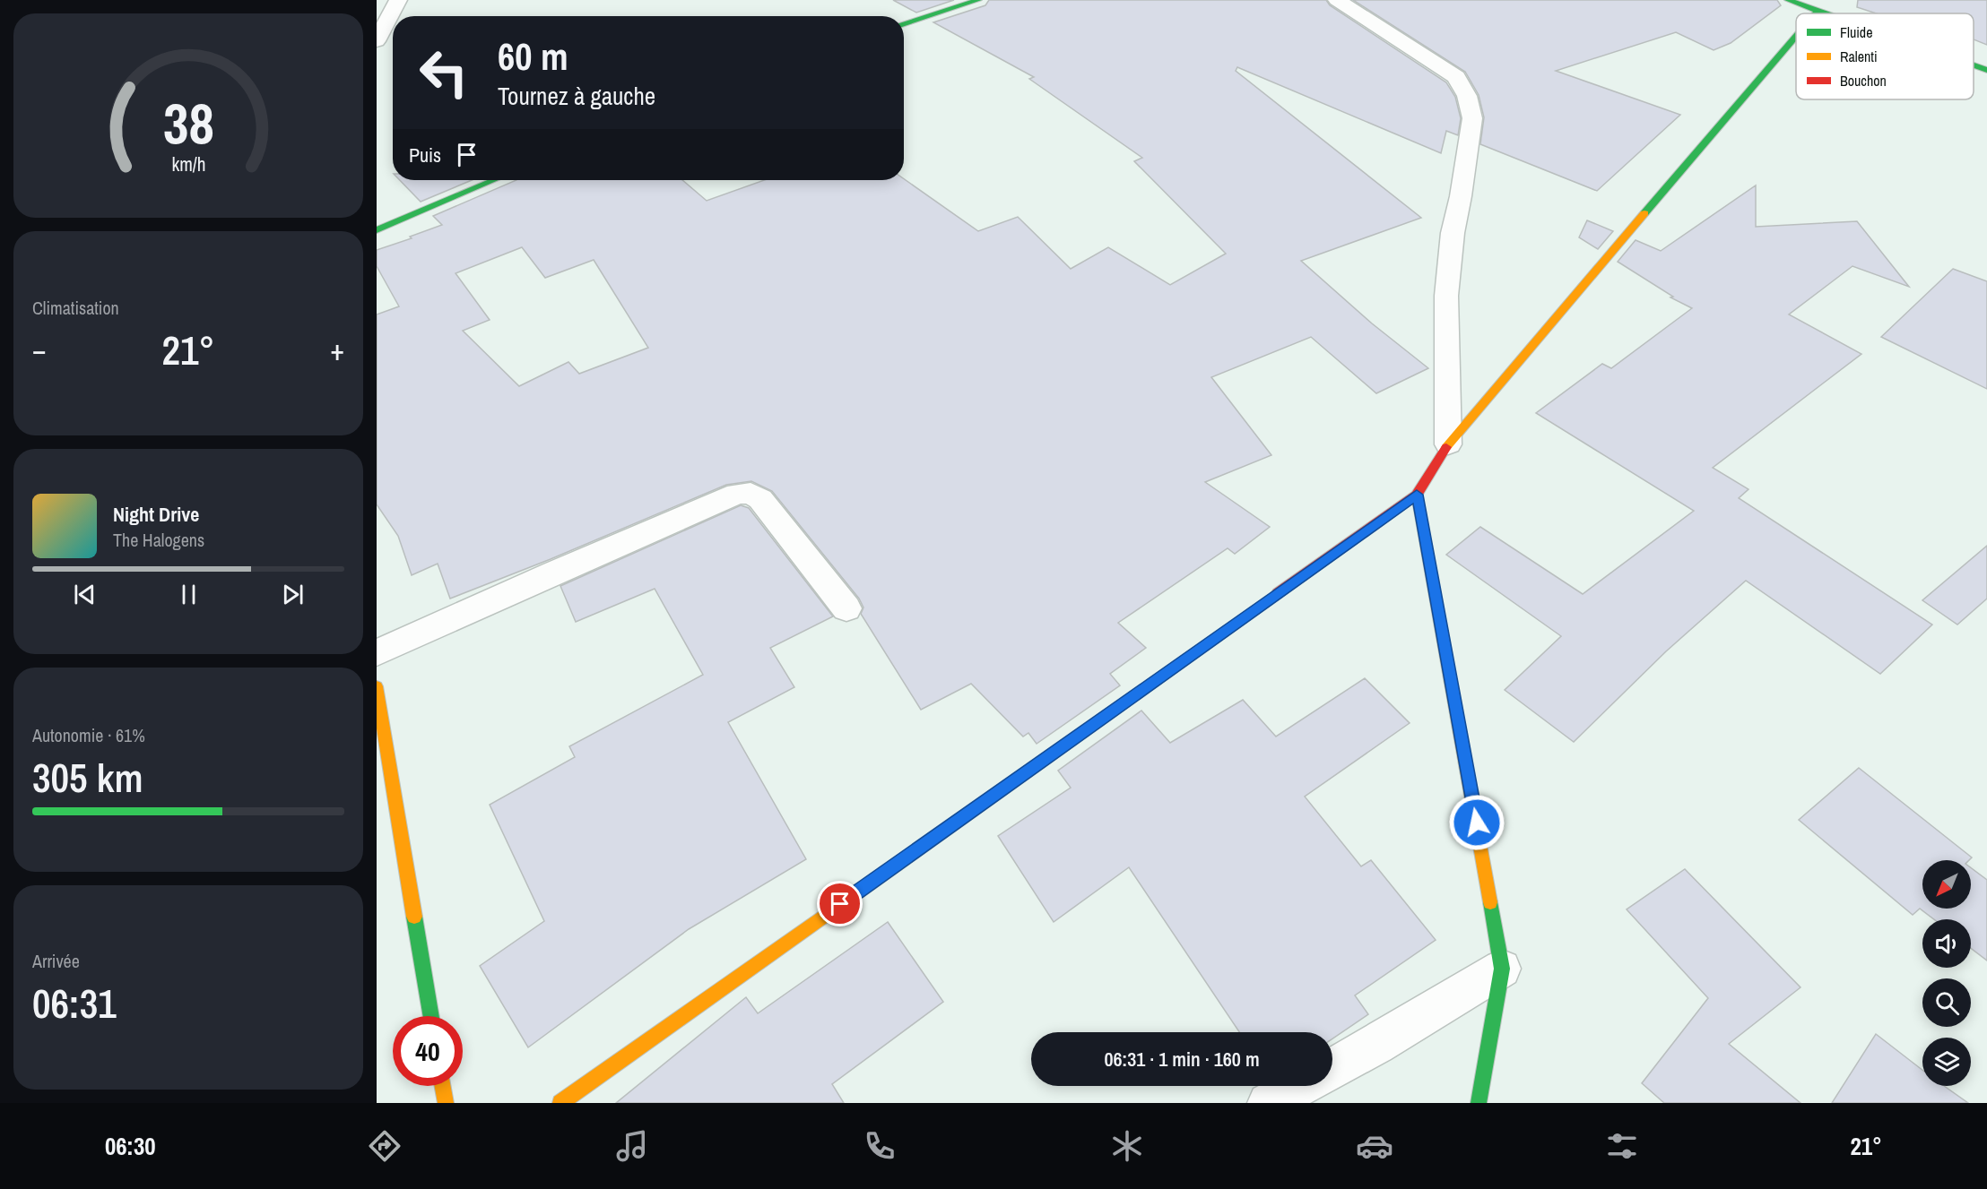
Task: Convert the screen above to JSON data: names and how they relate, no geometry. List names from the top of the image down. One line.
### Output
{"legend":["Fluide","Ralenti","Bouchon"],"north":"bottom left","page":{"turn":["60 m","Tournez à gauche"],"then":"Puis","tile":["Climatisation",["Autonomie · 61%","305 km"],["Arrivée","06:31"]],"heat":["−","21°","+"],"song":["Night Drive","The Halogens"],"limit":"40","trip":"06:31 · 1 min · 160 m","tabs":["06:30","21°"],"gauge":["38","km/h"]}}
